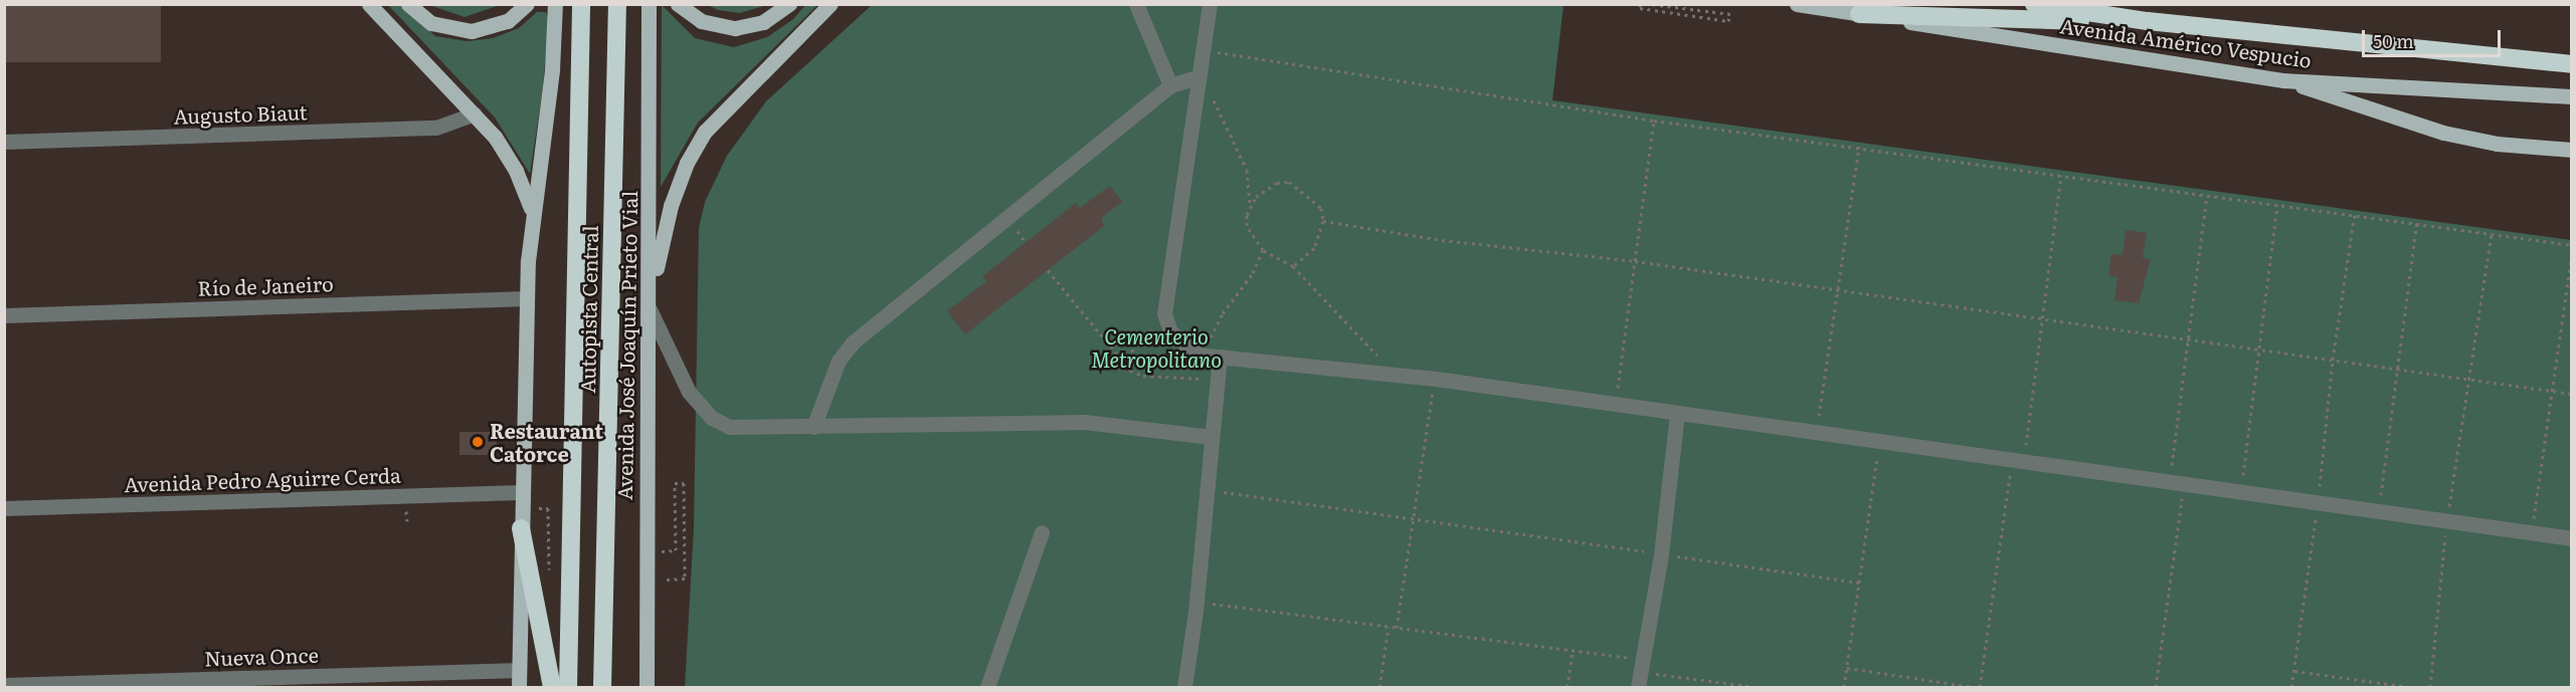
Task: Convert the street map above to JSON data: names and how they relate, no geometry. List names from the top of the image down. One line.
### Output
{"streets":{"highway":["Autopista Central"],"main road":["Avenida Américo Vespucio","Avenida José Joaquín Prieto Vial"],"street":["Augusto Biaut","Río de Janeiro","Avenida Pedro Aguirre Cerda","Nueva Once"]},"parks":["Cementerio Metropolitano"],"places":["Restaurant Catorce"],"scale_bar":"50 m"}
